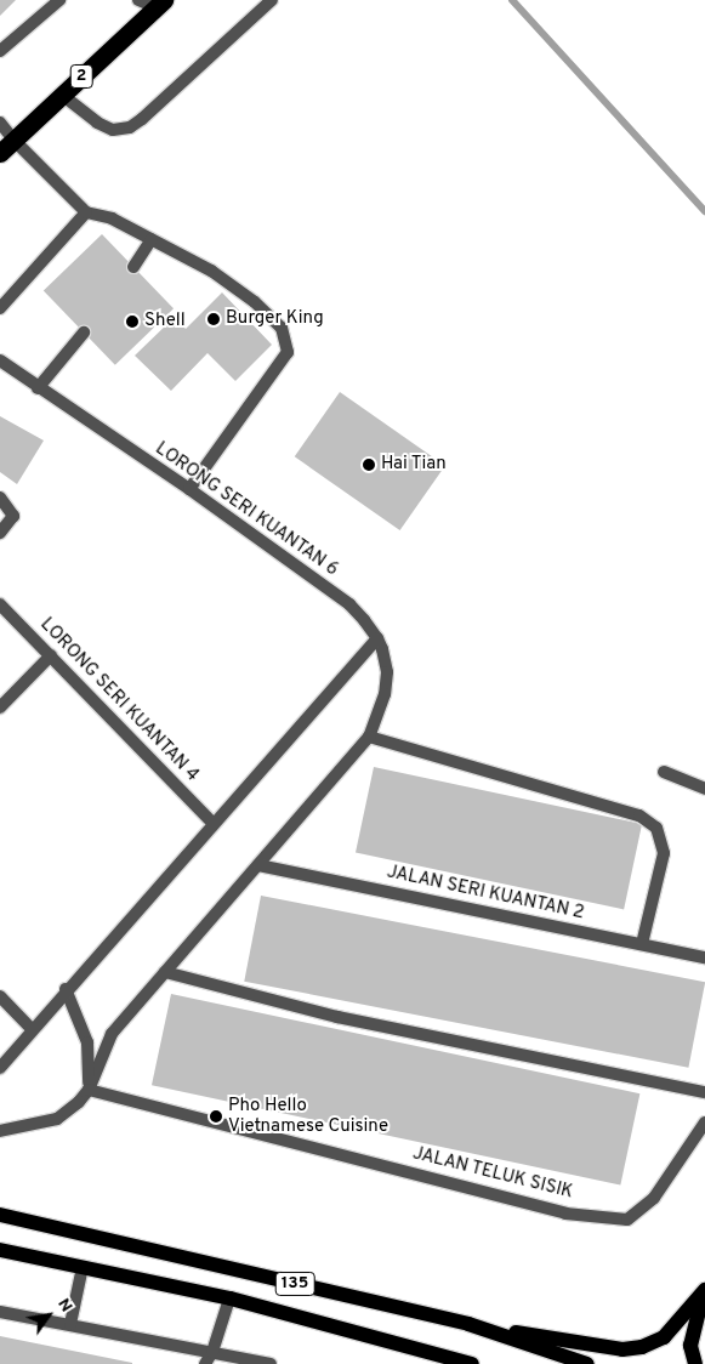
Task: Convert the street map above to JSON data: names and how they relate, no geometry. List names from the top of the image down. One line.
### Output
{"streets":{"highway":["2"],"main road":["135"],"street":["LORONG SERI KUANTAN 6","LORONG SERI KUANTAN 4","JALAN SERI KUANTAN 2","JALAN TELUK SISIK"]},"places":["Burger King","Shell","Hai Tian","Pho Hello Vietnamese Cuisine"],"north":"top right"}
